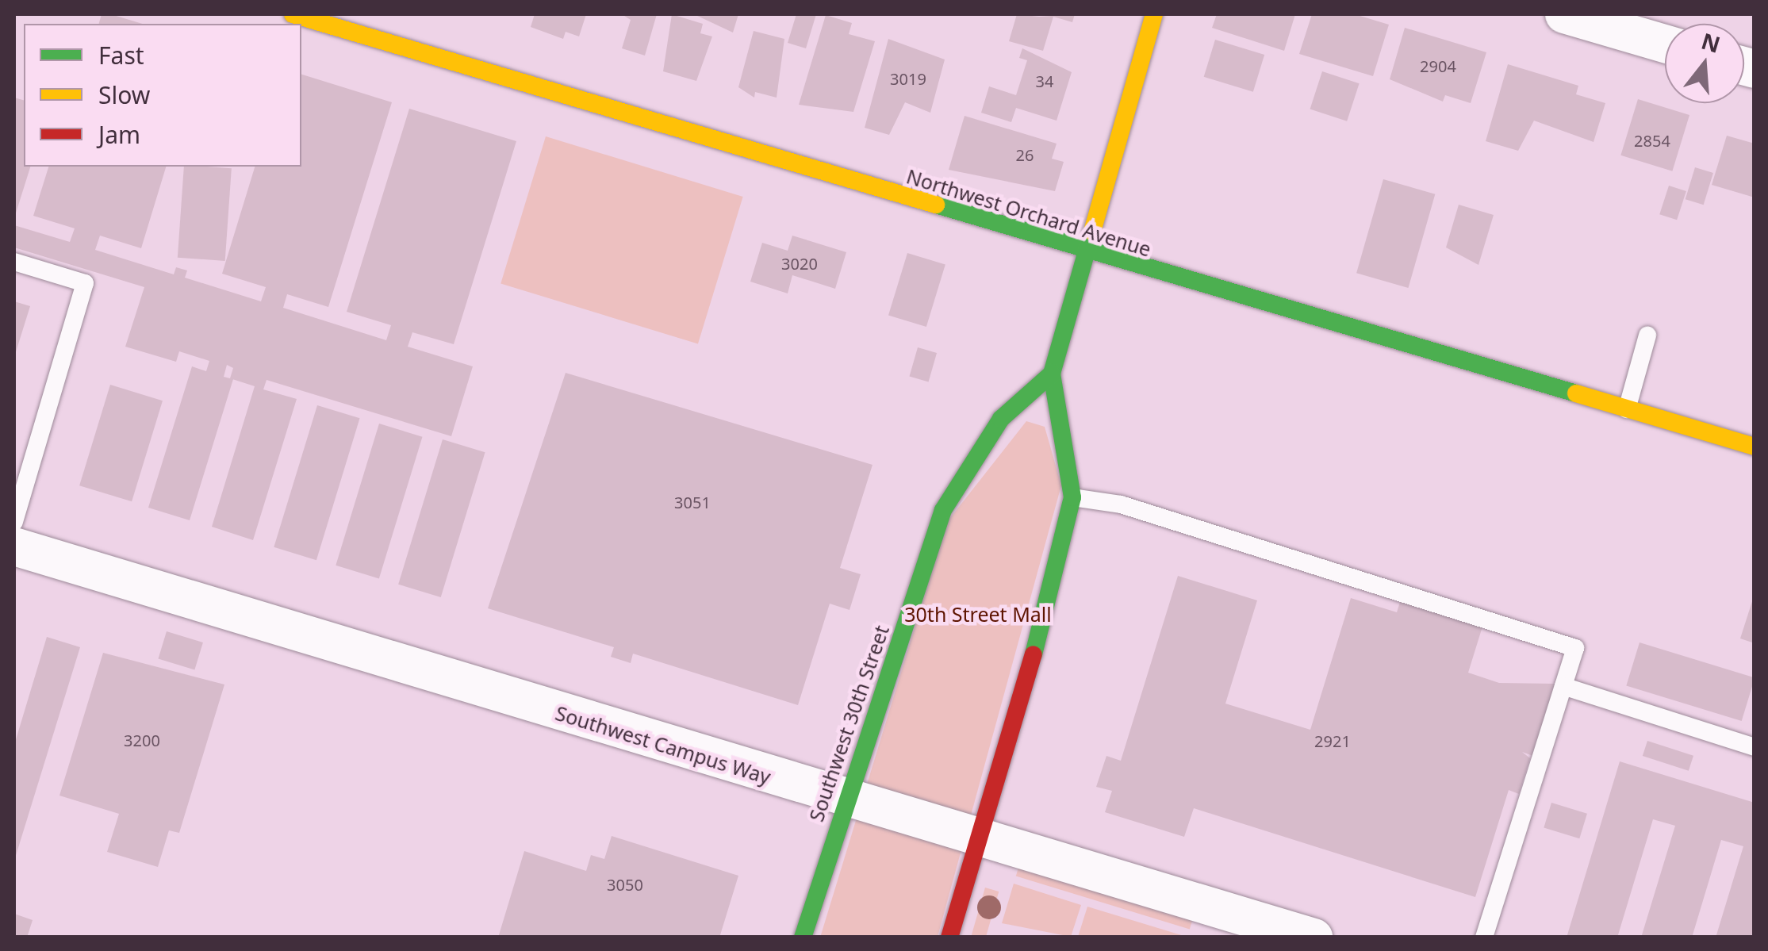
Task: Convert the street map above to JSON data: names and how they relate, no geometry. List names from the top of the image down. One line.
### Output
{"streets":{"street":["Northwest Orchard Avenue","Southwest 30th Street","Southwest Campus Way"]},"crossings":[["Southwest 30th Street","Southwest Campus Way"]],"parks":["30th Street Mall"],"house_numbers":["2904","3019","34","2854","26","3020","3051","3200","2921","3050"],"legend":["Fast","Slow","Jam"],"north":"top"}
